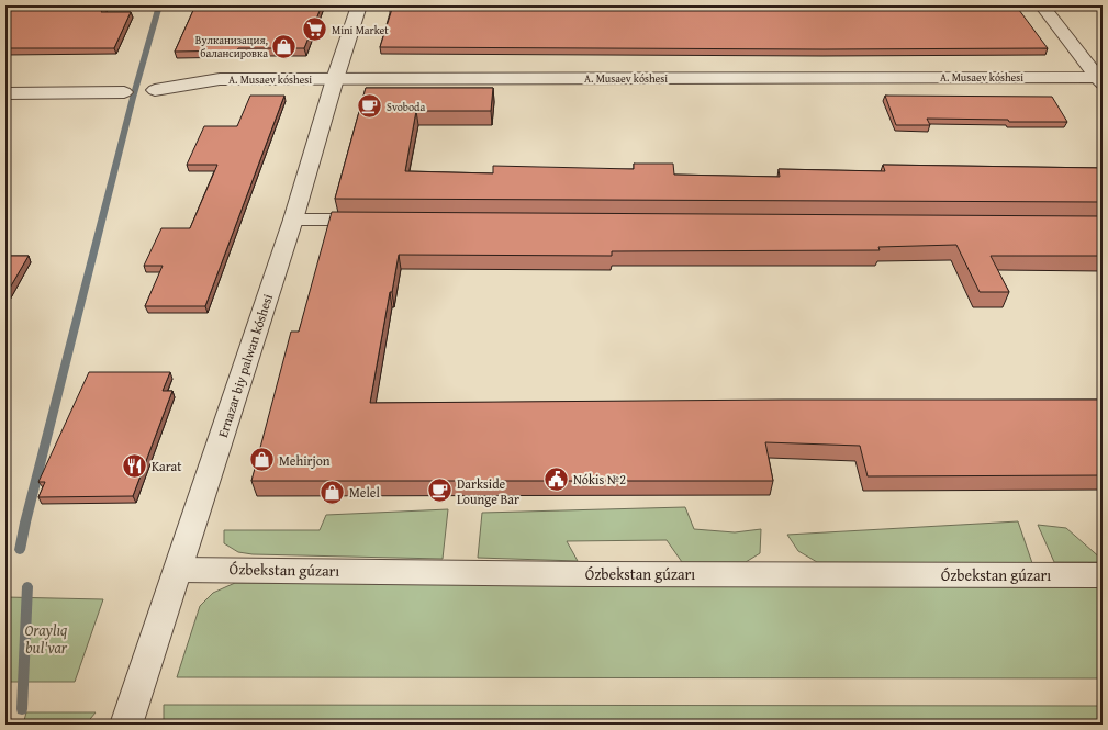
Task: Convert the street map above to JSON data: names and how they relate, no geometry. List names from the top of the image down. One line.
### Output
{"streets":{"street":["A. Musaev kóshesi","Ernazar biy palwan kóshesi","Ózbekstan gúzarı"]},"crossings":[["A. Musaev kóshesi","Ernazar biy palwan kóshesi"],["Ernazar biy palwan kóshesi","Ózbekstan gúzarı"]],"parks":["Oraylıq bul'var"],"places":{"supermarket":["Mini Market"],"shop":["Вулканизация, балансировка","Mehirjon","Melel"],"cafe":["Svoboda","Darkside Lounge Bar"],"restaurant":["Karat"],"public building":["Nókis №2"]}}
